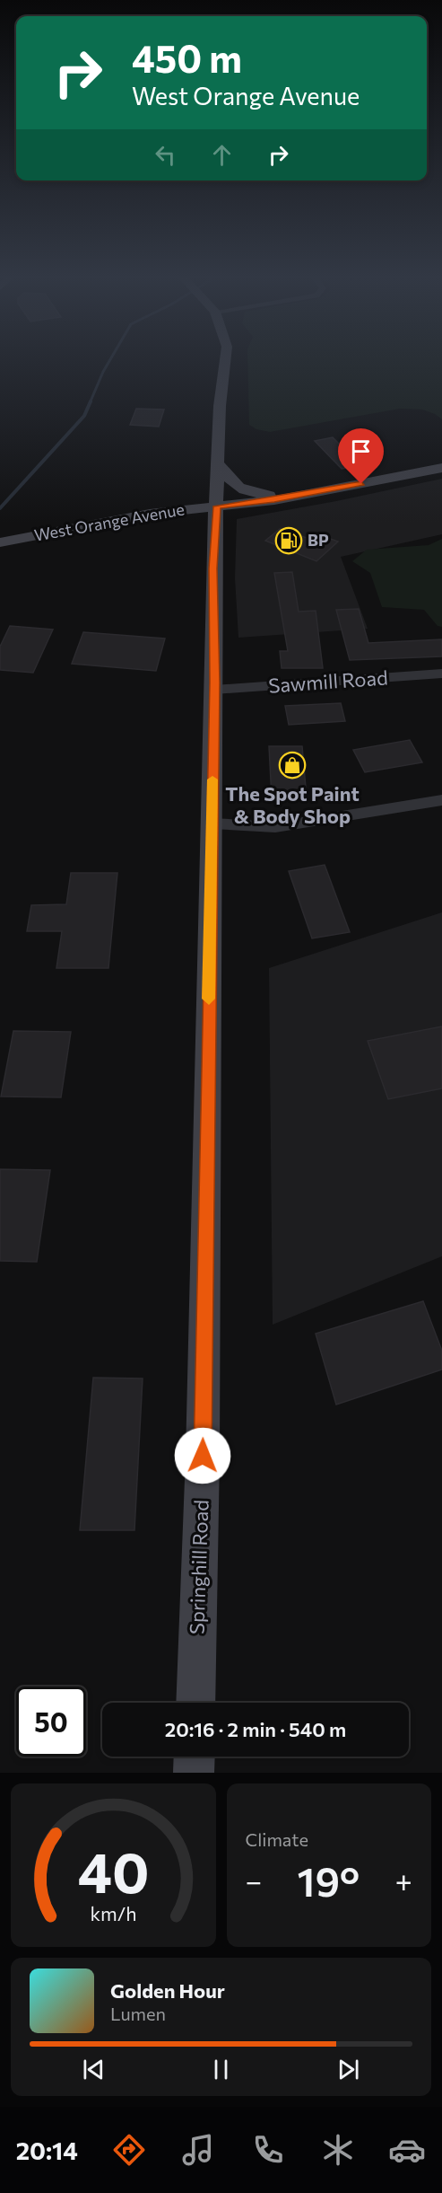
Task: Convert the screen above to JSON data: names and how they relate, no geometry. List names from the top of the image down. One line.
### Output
{"streets":{"main road":["West Orange Avenue","Springhill Road"],"street":["Sawmill Road"]},"crossings":[["West Orange Avenue","Springhill Road"],["Sawmill Road","Springhill Road"]],"places":{"fuel station":["BP"],"shop":["The Spot Paint & Body Shop"]},"page":{"turn":["450 m","West Orange Avenue"],"limit":"50","trip":"20:16 · 2 min · 540 m","tile":"Climate","heat":["−","19°","+"],"song":["Golden Hour","Lumen"],"tabs":"20:14","gauge":["40","km/h"]}}
